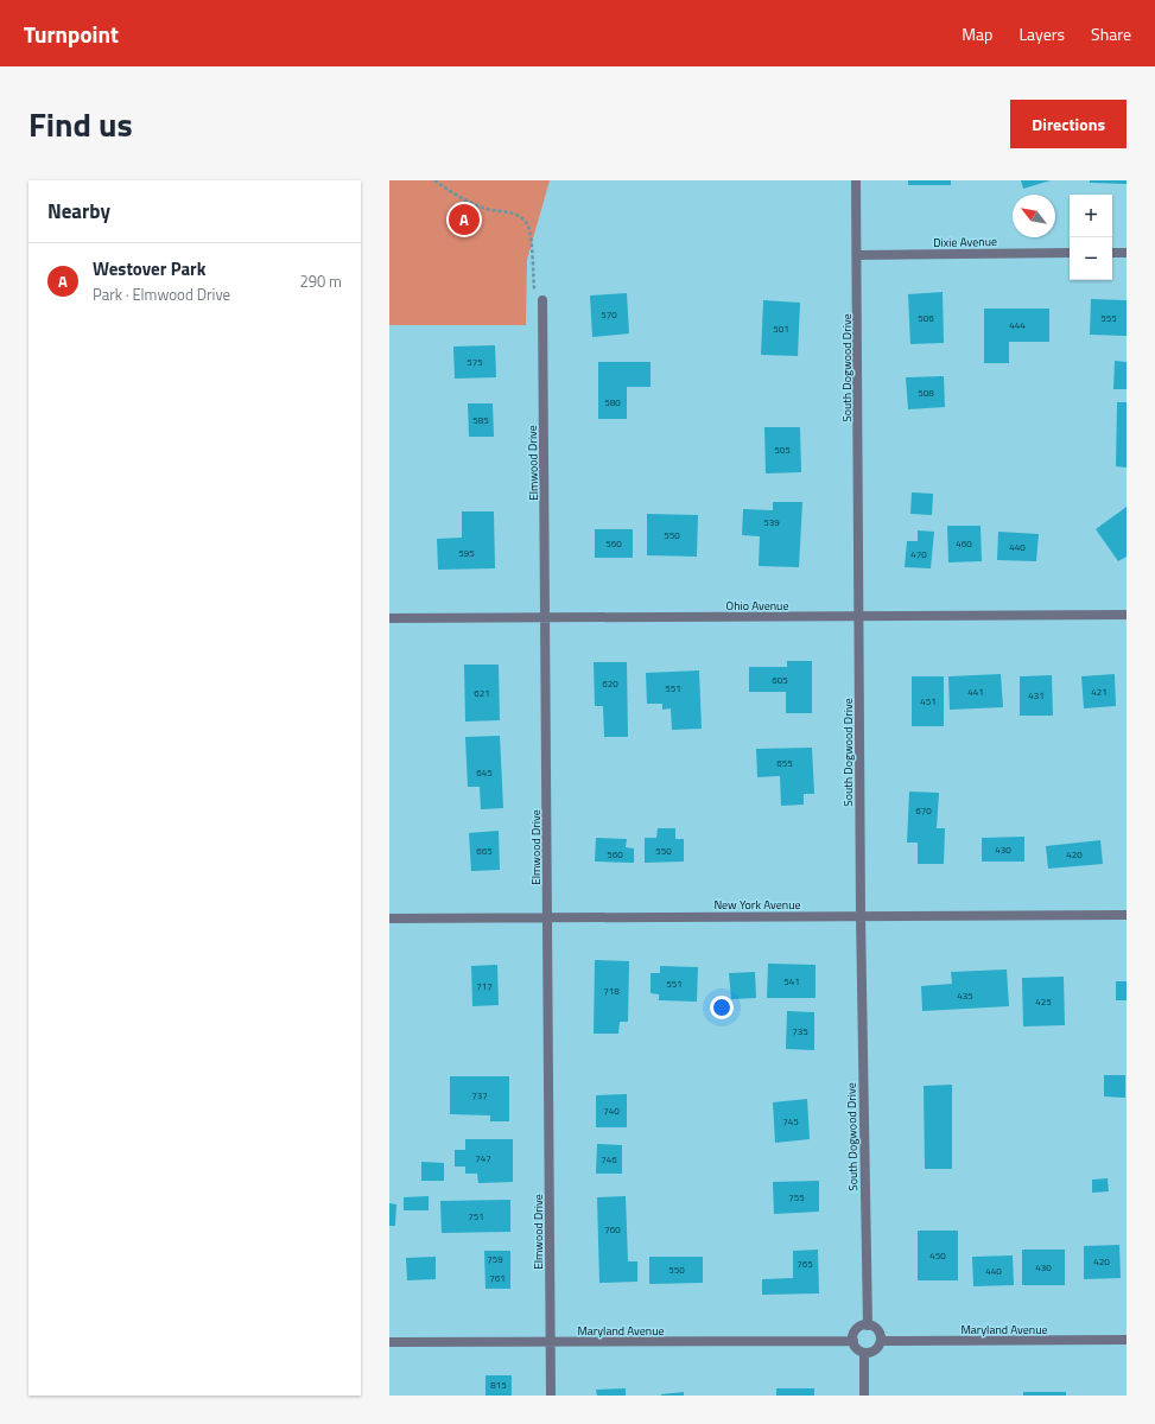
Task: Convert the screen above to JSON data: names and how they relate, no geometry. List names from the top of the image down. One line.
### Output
{"streets":{"street":["Dixie Avenue","South Dogwood Drive","Elmwood Drive","Ohio Avenue","New York Avenue","Maryland Avenue"]},"crossings":[["Dixie Avenue","South Dogwood Drive"],["South Dogwood Drive","Ohio Avenue"],["South Dogwood Drive","New York Avenue"],["South Dogwood Drive","Maryland Avenue"],["Elmwood Drive","Ohio Avenue"],["Elmwood Drive","New York Avenue"],["Elmwood Drive","Maryland Avenue"]],"house_numbers":["570","506","555","444","501","575","508","580","585","505","539","550","560","460","440","595","470","605","620","551","441","421","621","431","451","655","645","670","430","665","550","560","420","541","551","717","718","435","425","735","737","740","745","747","746","755","751","760","450","759","420","765","430","550","440","761","815"],"north":"top left","page":{"header":"Turnpoint","nav":["Map","Layers","Share"],"title":"Find us","buttons":"Directions","heading":"Nearby","map_buttons":["+","−"],"pins":"A","list":[{"mark":"A","name":"Westover Park","note":"Park · Elmwood Drive","value":"290 m"}]}}
